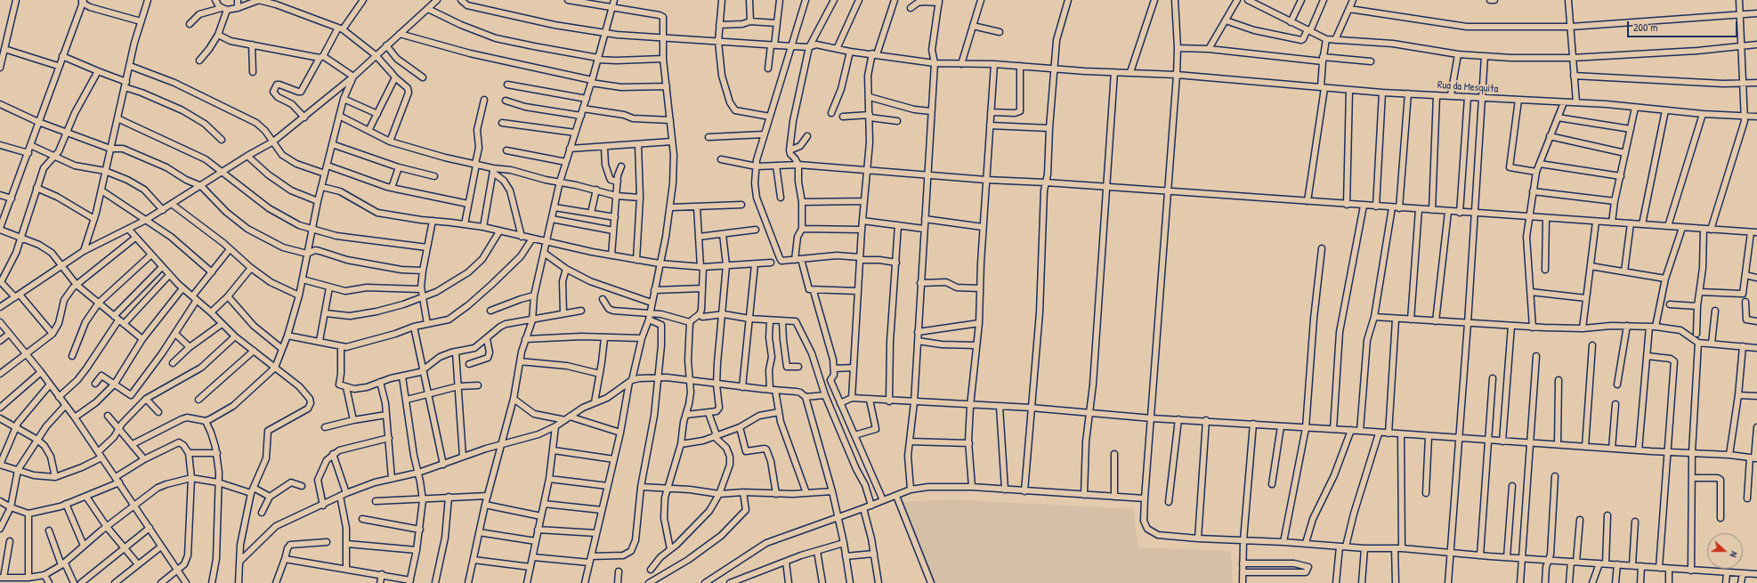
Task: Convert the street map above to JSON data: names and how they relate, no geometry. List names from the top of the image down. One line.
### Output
{"streets":{"street":["Rua da Mesquita"]},"scale_bar":"200 m","north":"right"}
